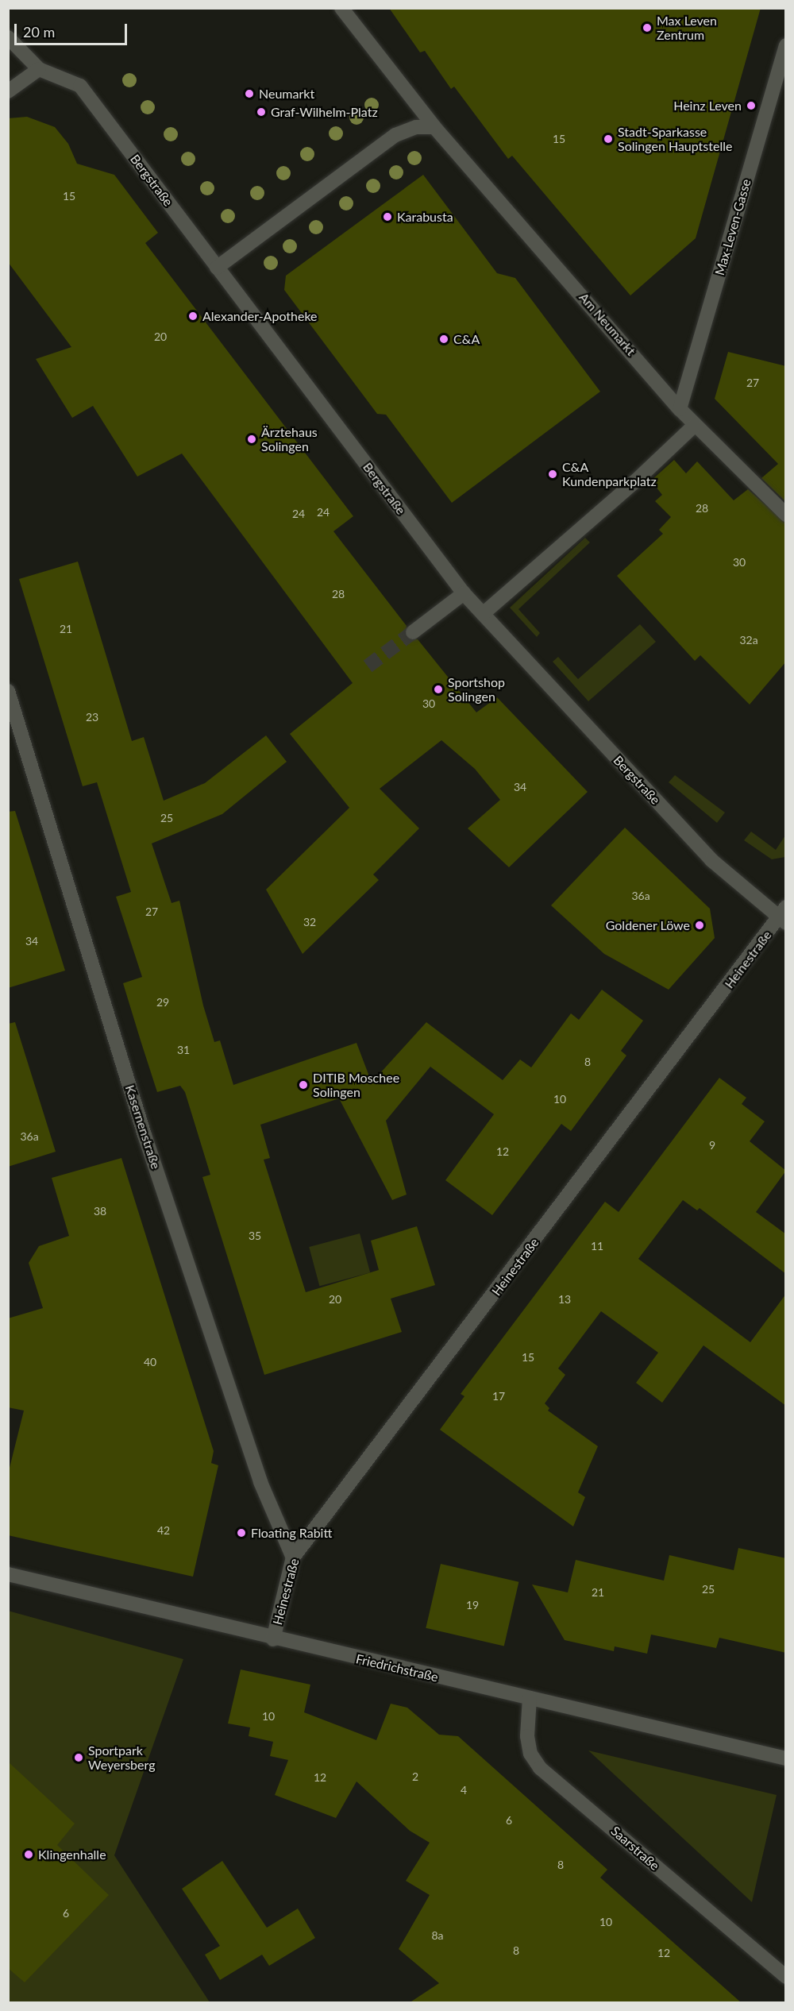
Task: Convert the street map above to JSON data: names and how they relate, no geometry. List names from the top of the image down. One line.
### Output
{"streets":{"street":["Bergstraße","Max-Leven-Gasse","Am Neumarkt","Heinestraße","Kasernenstraße","Friedrichstraße","Saarstraße"]},"crossings":[["Bergstraße","Heinestraße"],["Max-Leven-Gasse","Am Neumarkt"],["Heinestraße","Kasernenstraße"],["Heinestraße","Friedrichstraße"],["Friedrichstraße","Saarstraße"]],"places":["Max Leven Zentrum","Neumarkt","Heinz Leven","Graf-Wilhelm-Platz","Stadt-Sparkasse Solingen Hauptstelle","Karabusta","Alexander-Apotheke","C&A","Ärztehaus Solingen","C&A Kundenparkplatz","Sportshop Solingen","Goldener Löwe","DITIB Moschee Solingen","Floating Rabitt","Sportpark Weyersberg","Klingenhalle"],"house_numbers":["15","15","20","27","28","24","24","30","28","21","32a","30","23","34","25","36a","27","32","34","29","31","8","10","36a","9","12","38","35","11","20","13","15","40","17","42","25","21","19","10","2","12","4","6","8","6","10","8a","8","12"],"scale_bar":"20 m"}
